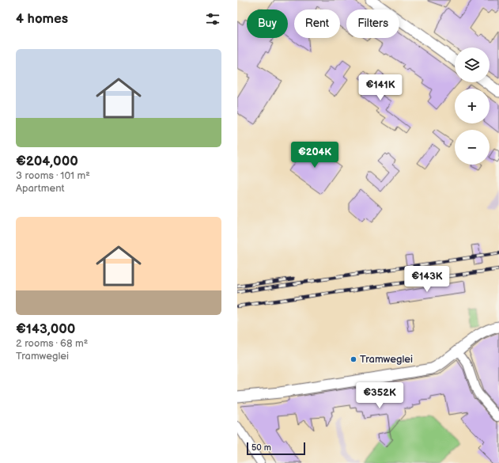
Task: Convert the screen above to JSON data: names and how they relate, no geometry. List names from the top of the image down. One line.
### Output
{"places":["Tramweglei"],"scale_bar":"50 m","page":{"heading":"4 homes","chip":["Buy","Rent","Filters"],"list":[{"name":"€204,000","note":"3 rooms · 101 m² · Apartment"},{"name":"€143,000","note":"2 rooms · 68 m² · Tramweglei"}],"map_buttons":["+","−"],"price":["€141K","€204K","€143K","€352K"],"scale":"50 m"}}
